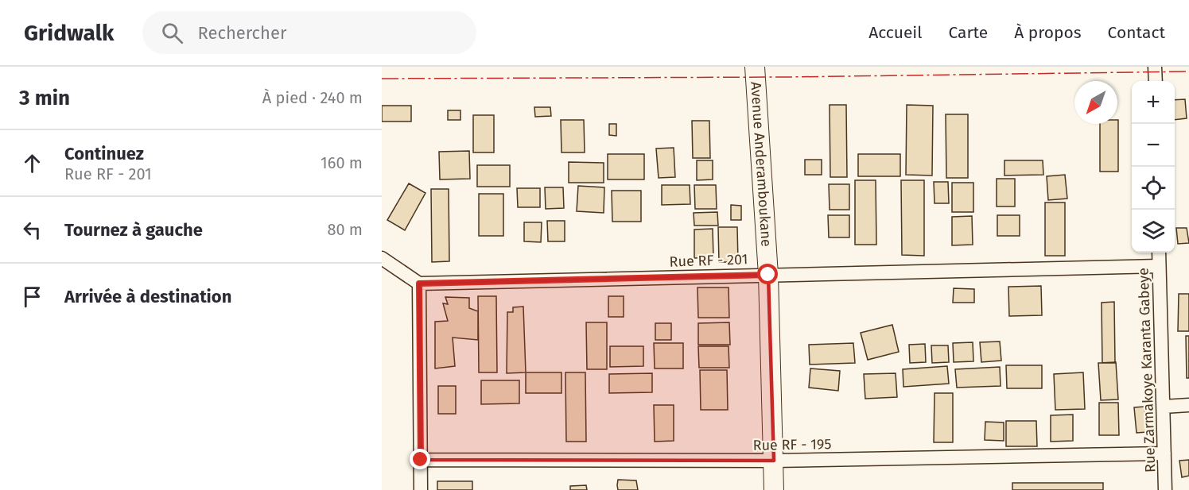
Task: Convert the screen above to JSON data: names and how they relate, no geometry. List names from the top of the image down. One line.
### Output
{"streets":{"street":["Avenue Anderamboukane","Rue RF - 201","Rue Zarmakoye Karanta Gabeye","Rue RF - 195"]},"crossings":[["Avenue Anderamboukane","Rue RF - 201"],["Avenue Anderamboukane","Rue RF - 195"],["Rue RF - 201","Rue Zarmakoye Karanta Gabeye"],["Rue Zarmakoye Karanta Gabeye","Rue RF - 195"]],"north":"bottom left","page":{"header":"Gridwalk","search":"Rechercher","nav":["Accueil","Carte","À propos","Contact"],"heading":["3 min","À pied · 240 m"],"map_buttons":["+","−"],"list":[["Continuez","Rue RF - 201","160 m"],["Tournez à gauche","80 m"],"Arrivée à destination"]}}
